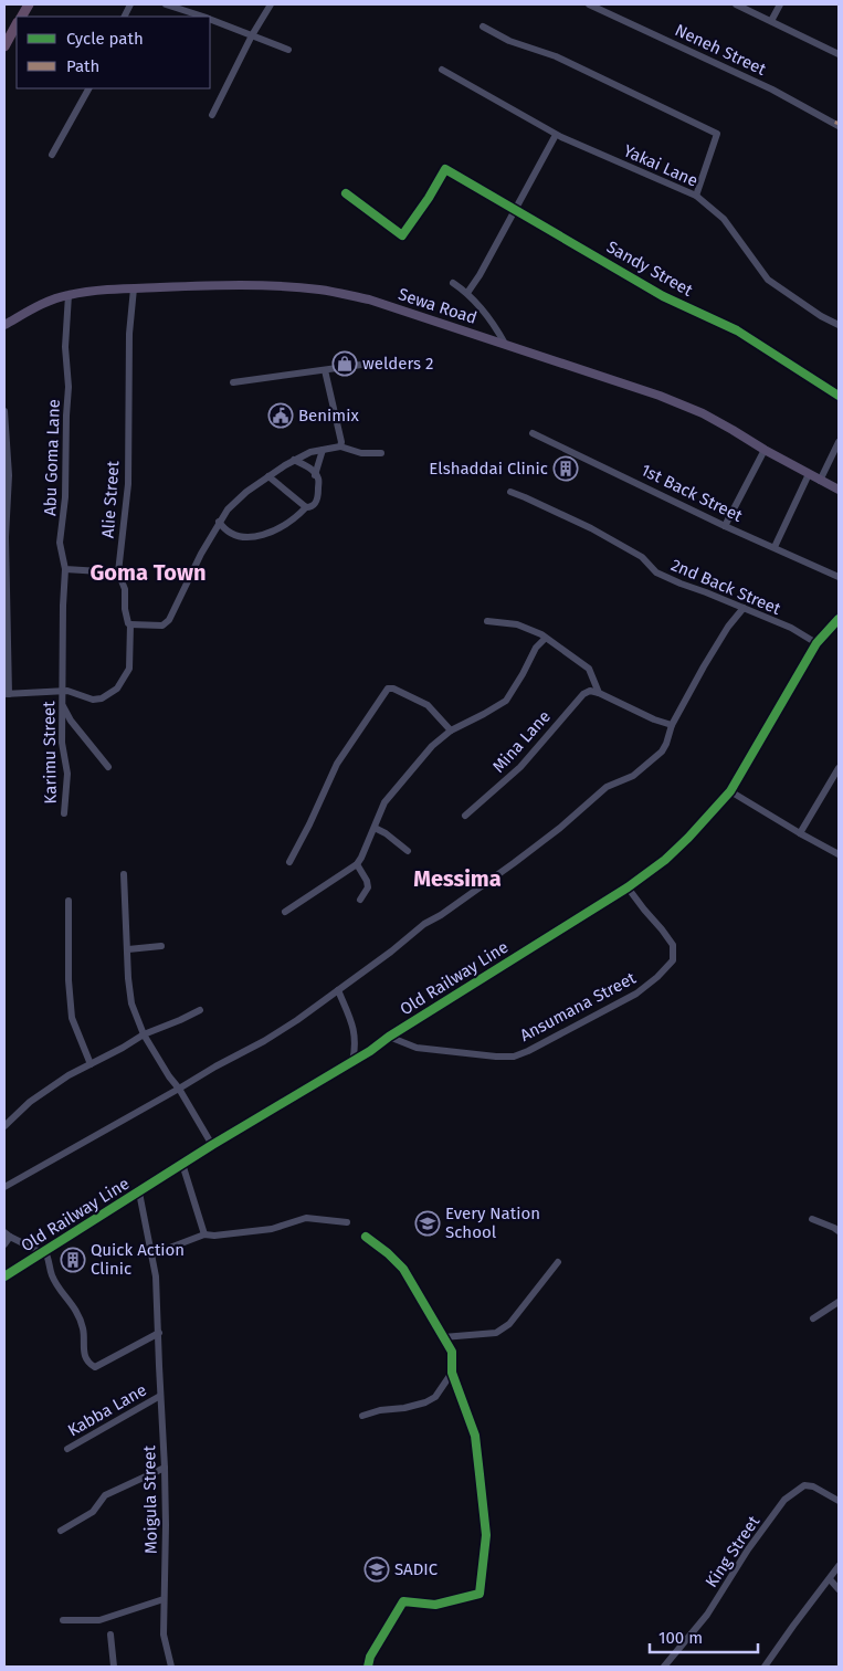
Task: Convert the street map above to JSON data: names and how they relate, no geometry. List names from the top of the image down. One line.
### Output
{"streets":{"main road":["Sewa Road"],"street":["Neneh Street","Yakai Lane","Sandy Street","Abu Goma Lane","1st Back Street","Alie Street","2nd Back Street","Mina Lane","Karimu Street","Old Railway Line","Ansumana Street","Kabba Lane","Moigula Street","King Street"]},"crossings":[["Sewa Road","Abu Goma Lane"],["Sewa Road","Alie Street"],["Abu Goma Lane","Alie Street"],["Abu Goma Lane","Karimu Street"],["Alie Street","Karimu Street"],["2nd Back Street","Old Railway Line"],["Old Railway Line","Ansumana Street"],["Old Railway Line","Moigula Street"],["Kabba Lane","Moigula Street"]],"districts":["Goma Town","Messima"],"places":{"shop":["welders 2"],"public building":["Benimix"],"building":["Elshaddai Clinic","Quick Action Clinic"],"school or university":["Every Nation School","SADIC"]},"legend":["Cycle path","Path"],"scale_bar":"100 m"}
